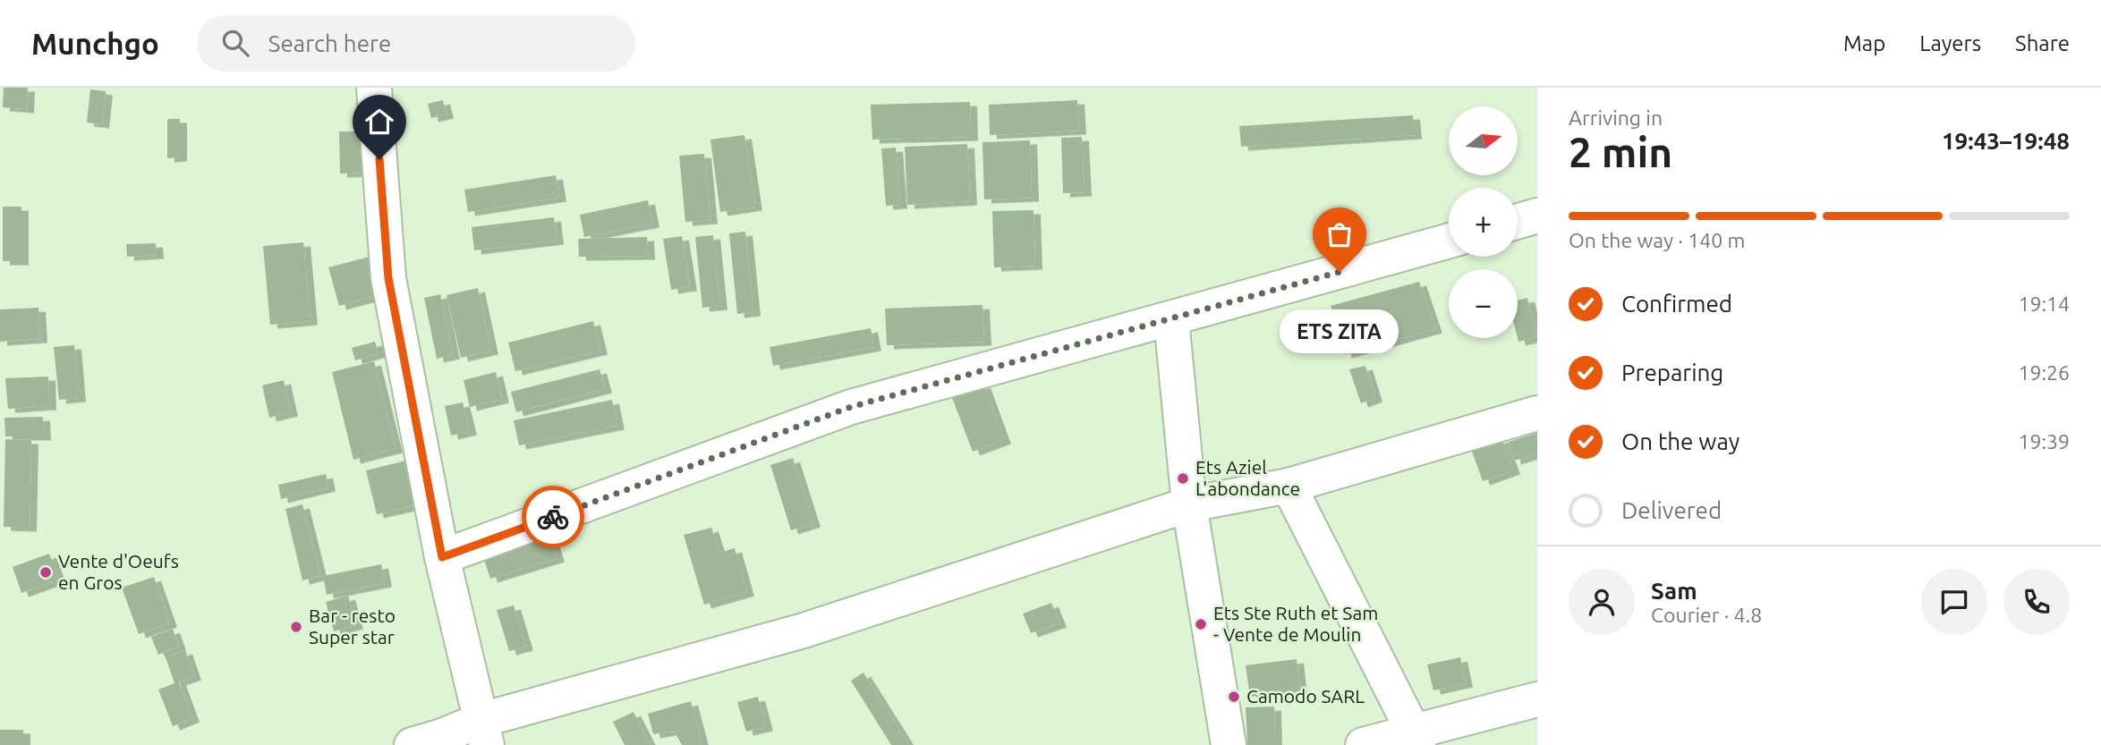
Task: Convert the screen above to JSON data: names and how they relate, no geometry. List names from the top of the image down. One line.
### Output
{"places":["ETS ZITA","Ets Aziel L'abondance","Vente d'Oeufs en Gros","Ets Ste Ruth et Sam - Vente de Moulin","Bar - resto Super star","Camodo SARL"],"north":"right","page":{"header":"Munchgo","search":"Search here","nav":["Map","Layers","Share"],"heading":["2 min","Arriving in","19:43–19:48"],"panel":["Sam","Courier · 4.8"],"map_buttons":["+","−"],"bar":"On the way · 140 m","list":[["Confirmed","19:14"],["Preparing","19:26"],["On the way","19:39"],"Delivered"],"bubble":"ETS ZITA"}}
